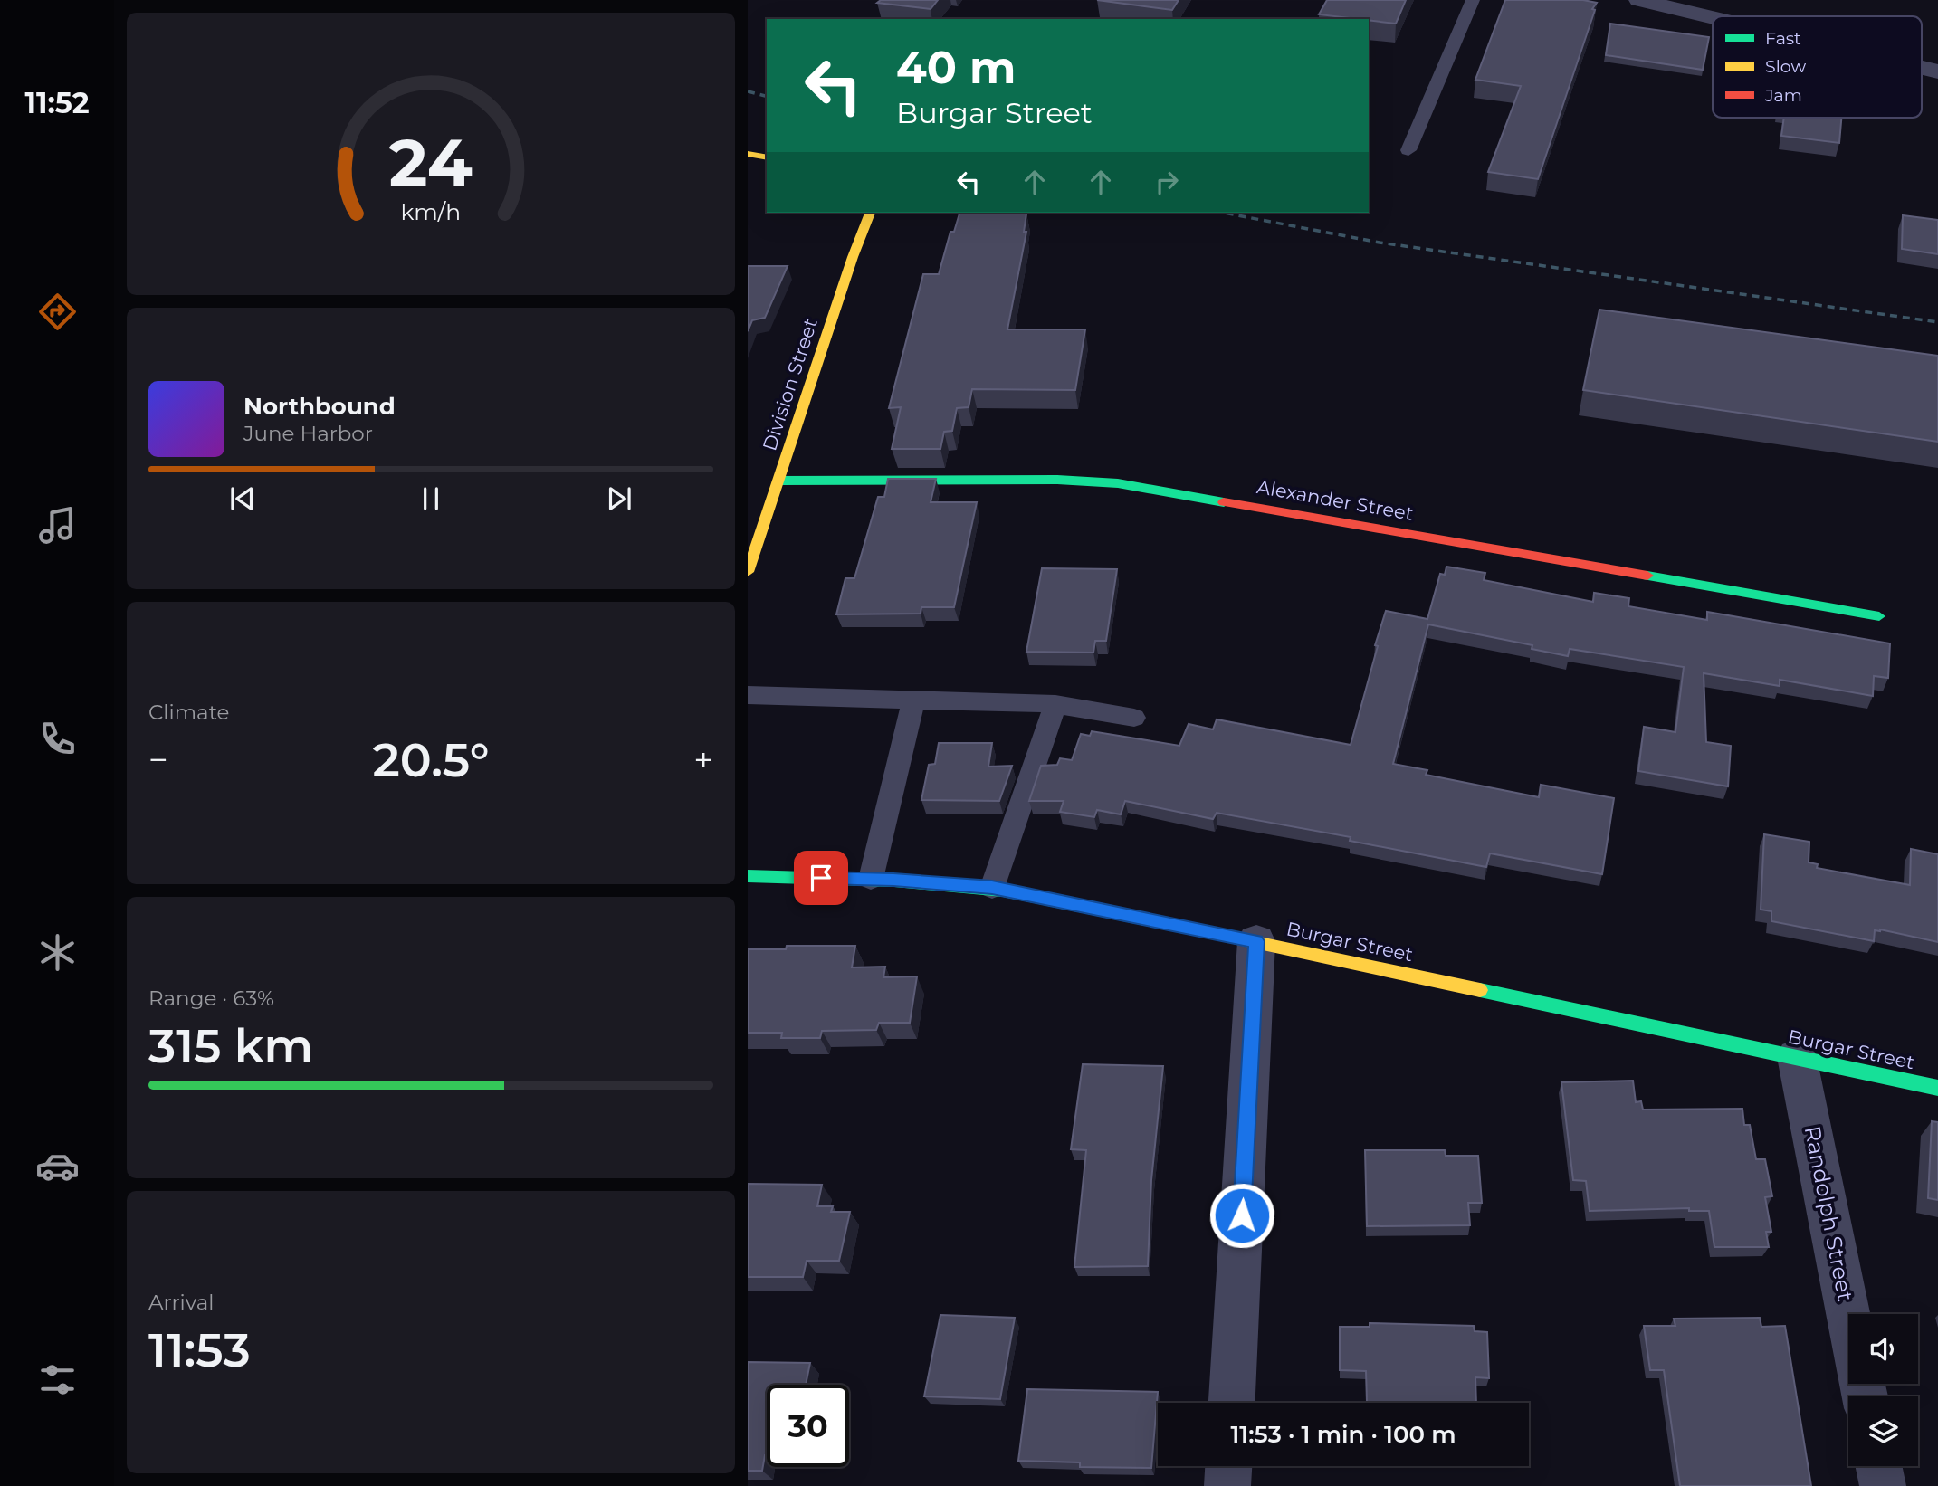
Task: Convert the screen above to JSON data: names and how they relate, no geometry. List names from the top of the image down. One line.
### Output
{"streets":{"street":["Division Street","Alexander Street","Burgar Street","Randolph Street"]},"crossings":[["Division Street","Alexander Street"],["Burgar Street","Randolph Street"]],"legend":["Fast","Slow","Jam"],"page":{"tabs":"11:52","turn":["40 m","Burgar Street"],"song":["Northbound","June Harbor"],"tile":["Climate",["Range · 63%","315 km"],["Arrival","11:53"]],"heat":["−","20.5°","+"],"limit":"30","trip":"11:53 · 1 min · 100 m","gauge":["24","km/h"]}}
